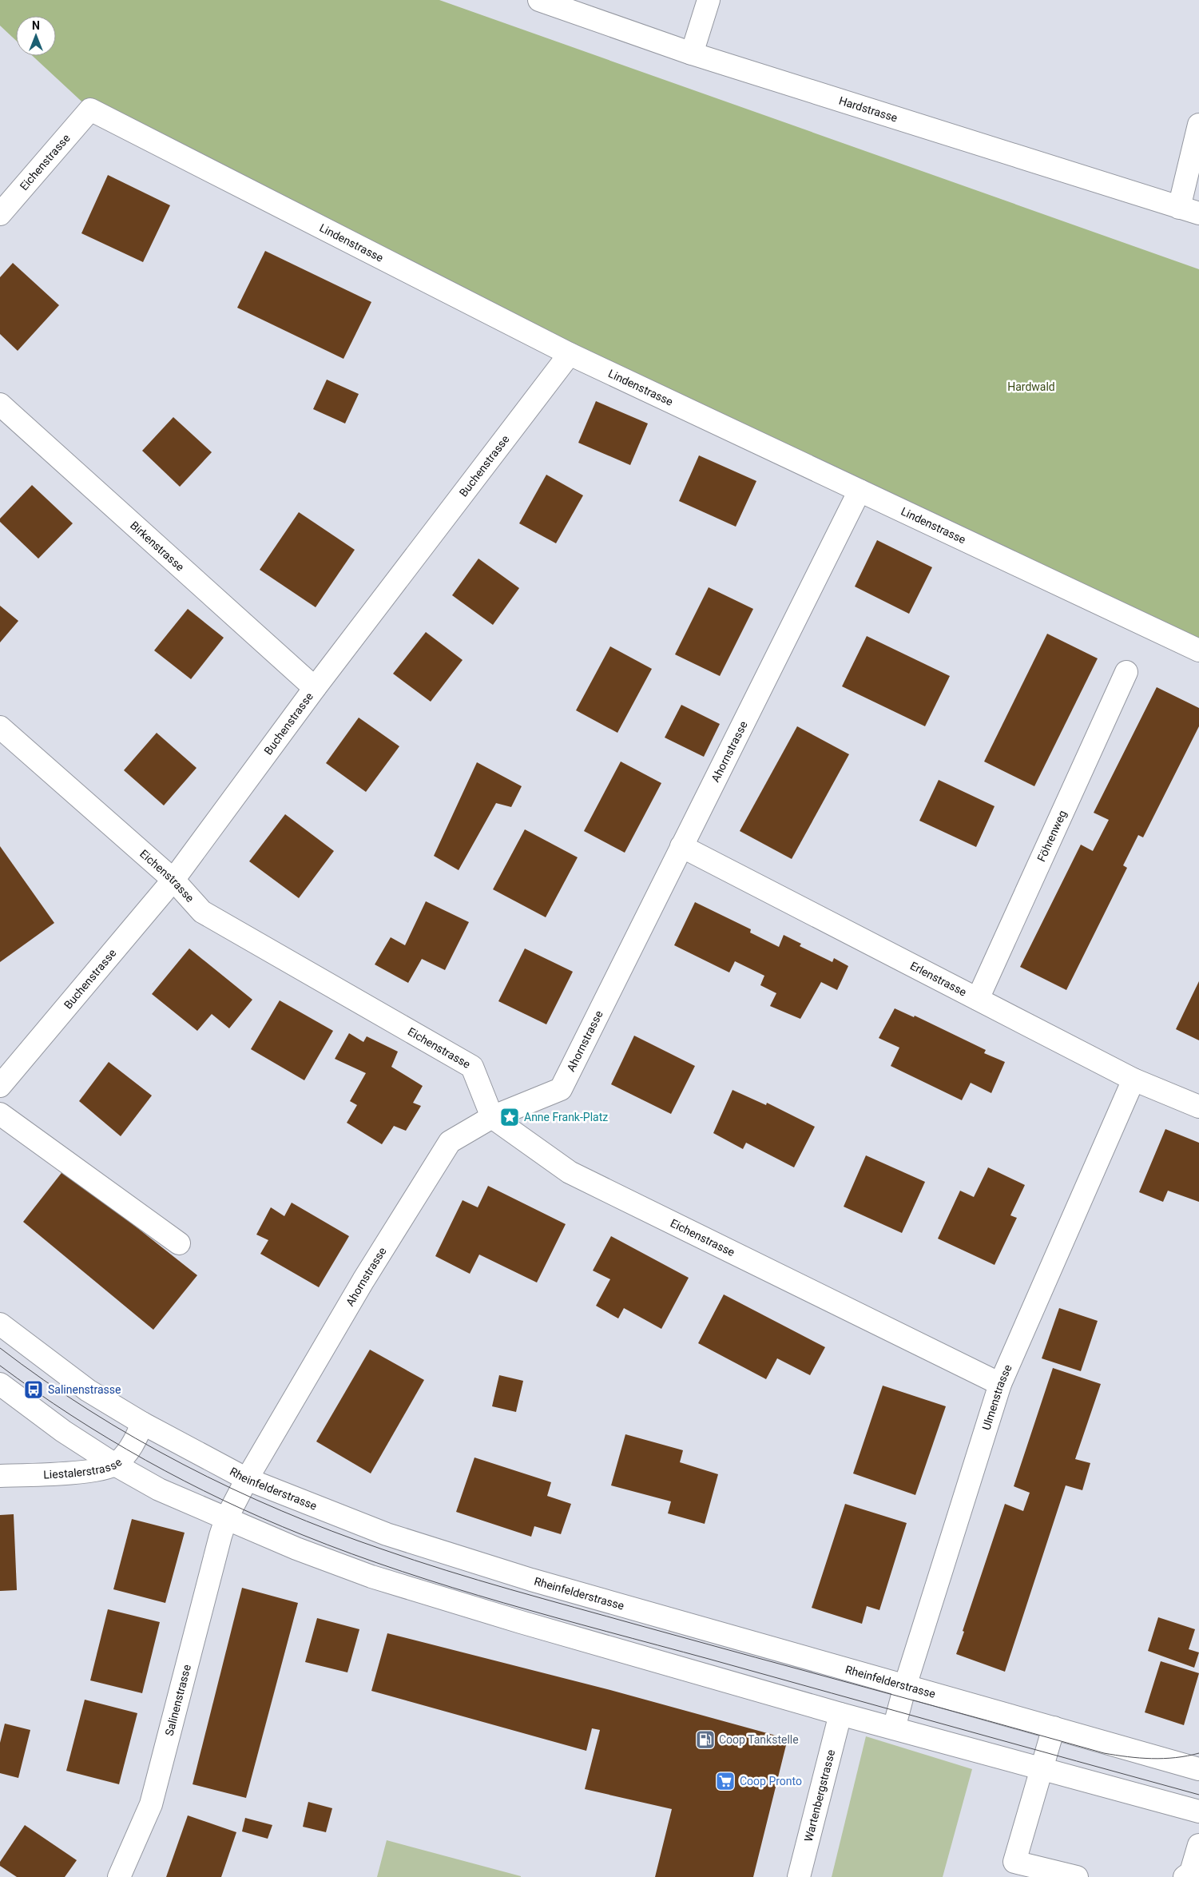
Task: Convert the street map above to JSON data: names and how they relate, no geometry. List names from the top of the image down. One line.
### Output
{"streets":{"street":["Hardstrasse","Eichenstrasse","Lindenstrasse","Buchenstrasse","Birkenstrasse","Ahornstrasse","Föhrenweg","Erlenstrasse","Ulmenstrasse","Liestalerstrasse","Rheinfelderstrasse","Salinenstrasse","Wartenbergstrasse"]},"crossings":[["Eichenstrasse","Lindenstrasse"],["Eichenstrasse","Buchenstrasse"],["Eichenstrasse","Ahornstrasse"],["Eichenstrasse","Ulmenstrasse"],["Lindenstrasse","Buchenstrasse"],["Lindenstrasse","Ahornstrasse"],["Buchenstrasse","Birkenstrasse"],["Ahornstrasse","Erlenstrasse"],["Ahornstrasse","Rheinfelderstrasse"],["Ahornstrasse","Salinenstrasse"],["Föhrenweg","Erlenstrasse"],["Erlenstrasse","Ulmenstrasse"],["Ulmenstrasse","Rheinfelderstrasse"],["Liestalerstrasse","Rheinfelderstrasse"]],"parks":["Hardwald"],"places":{"place":["Anne Frank-Platz"],"bus stop":["Salinenstrasse"],"fuel station":["Coop Tankstelle"],"supermarket":["Coop Pronto"]},"north":"top"}
